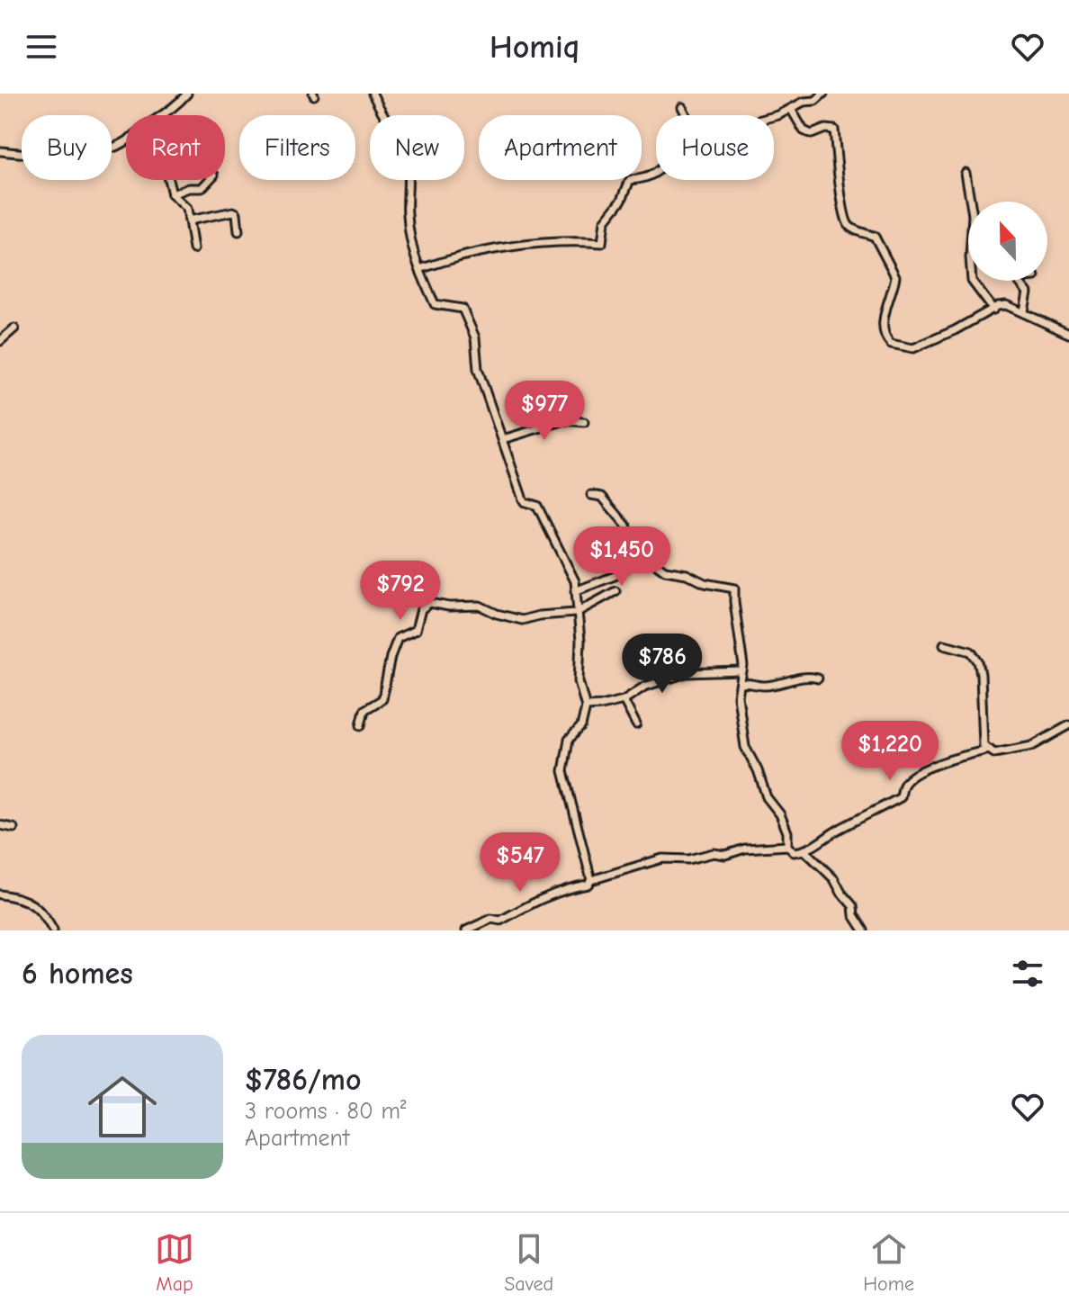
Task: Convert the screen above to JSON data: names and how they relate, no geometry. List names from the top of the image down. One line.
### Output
{"north":"top","page":{"header":"Homiq","chip":["Buy","Rent","Filters","New","Apartment","House"],"price":["$977","$1,450","$792","$786","$1,220","$547"],"heading":"6 homes","list":[{"name":"$786/mo","note":"3 rooms · 80 m² · Apartment"}],"tabs":["Map","Saved","Home"]}}
